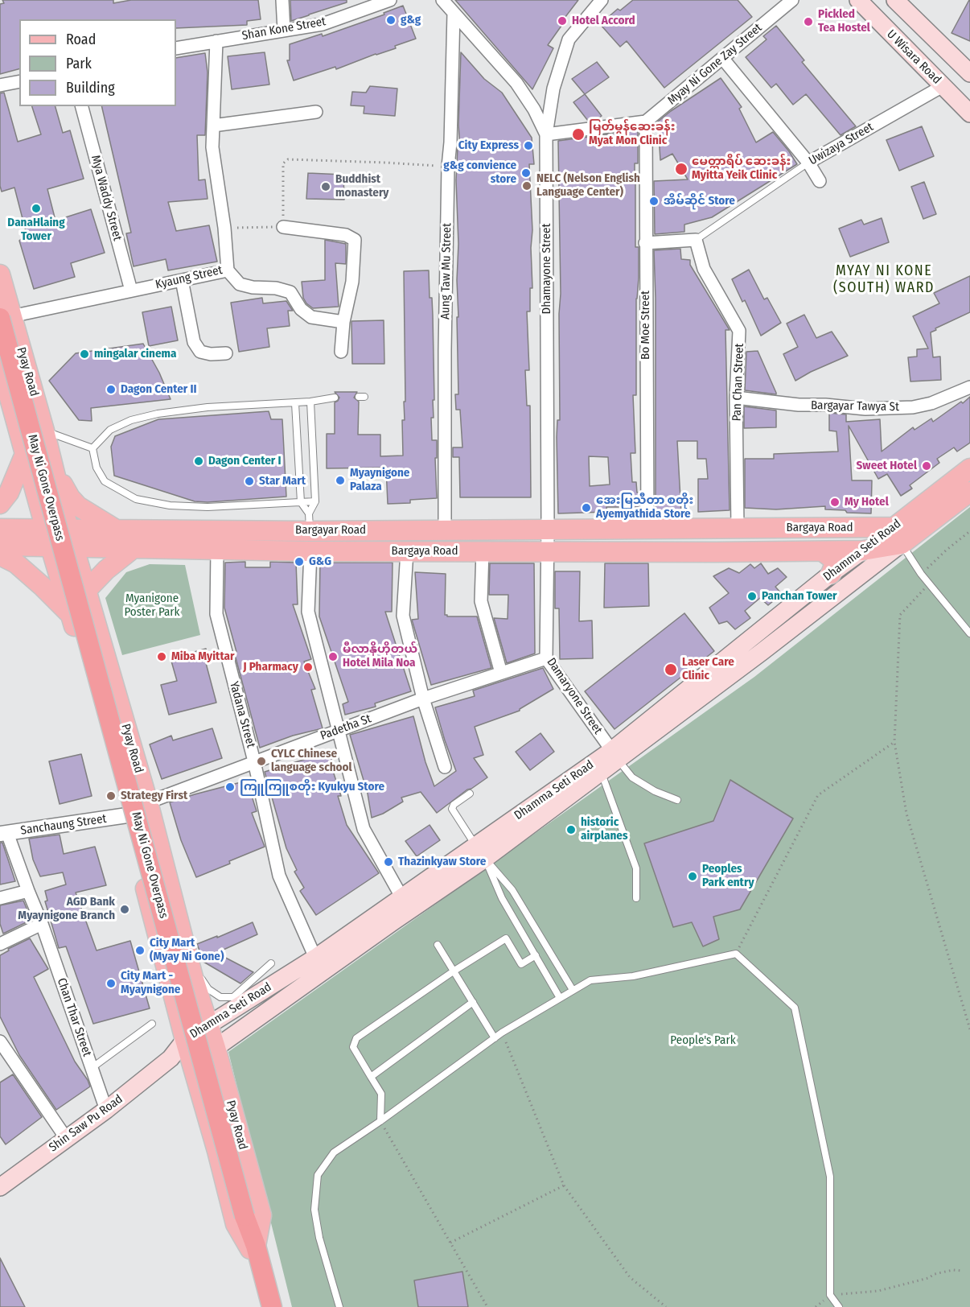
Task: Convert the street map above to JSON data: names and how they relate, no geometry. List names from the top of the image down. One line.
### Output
{"streets":{"highway":["Pyay Road","May Ni Gone Overpass"],"main road":["U Wisara Road","Bargaya Road","Bargayar Road","Dhamma Seti Road","Shin Saw Pu Road"],"street":["Shan Kone Street","Myay Ni Gone Zay Street","Uwizaya Street","Mya Waddy Street","Dhamayone Street","Aung Taw Mu Street","Kyaung Street","Bo Moe Street","Pan Chan Street","Bargayar Tawya St","Damaryone Street","Yadana Street","Padetha St","Sanchaung Street","Chan Thar Street"]},"crossings":[["Shan Kone Street","Kyaung Street"],["U Wisara Road","Uwizaya Street"],["Myay Ni Gone Zay Street","Bo Moe Street"],["Uwizaya Street","Pan Chan Street"],["Mya Waddy Street","Kyaung Street"],["Dhamayone Street","Bargaya Road"],["Dhamayone Street","Bargayar Road"],["Dhamayone Street","Damaryone Street"],["Aung Taw Mu Street","Bargayar Road"],["Kyaung Street","Pyay Road"],["Kyaung Street","May Ni Gone Overpass"],["Bo Moe Street","Bargaya Road"],["Pyay Road","May Ni Gone Overpass"],["Pyay Road","Bargaya Road"],["Pyay Road","Bargayar Road"],["Pyay Road","Dhamma Seti Road"],["Pyay Road","Padetha St"],["Pyay Road","Sanchaung Street"],["Pan Chan Street","Bargayar Tawya St"],["Pan Chan Street","Bargaya Road"],["Bargaya Road","Bargayar Road"],["Bargaya Road","Dhamma Seti Road"],["Bargaya Road","Damaryone Street"],["Bargaya Road","Yadana Street"],["Dhamma Seti Road","Damaryone Street"],["Dhamma Seti Road","Yadana Street"],["Dhamma Seti Road","Shin Saw Pu Road"],["Damaryone Street","Padetha St"],["Yadana Street","Padetha St"],["Sanchaung Street","Chan Thar Street"],["Chan Thar Street","Shin Saw Pu Road"]],"districts":["MYAY NI KONE (SOUTH) WARD"],"parks":["Myanigone Poster Park","People's Park"],"places":["g&g","Hotel Accord","Pickled Tea Hostel","မြတ်မွန်ဆေးခန်း Myat Mon Clinic","City Express","မေတ္တာရိပ် ဆေးခန်း Myitta Yeik Clinic","g&g convience store","NELC (Nelson English Language Center)","Buddhist monastery","အိမ်ဆိုင် Store","DanaHlaing Tower","mingalar cinema","Dagon Center II","Dagon Center I","Sweet Hotel","Myaynigone Palaza","Star Mart","My Hotel","အေးမြသီတာ စတိုး Ayemyathida Store","G&G","Panchan Tower","Miba Myittar","မီလာနိုဟိုတယ် Hotel Mila Noa","J Pharmacy","Laser Care Clinic","CYLC Chinese language school","ကြူကြူစတိုး Kyukyu Store","Strategy First","historic airplanes","Thazinkyaw Store","Peoples Park entry","AGD Bank Myaynigone Branch","City Mart (Myay Ni Gone)","City Mart - Myaynigone"],"legend":["Road","Park","Building"]}
